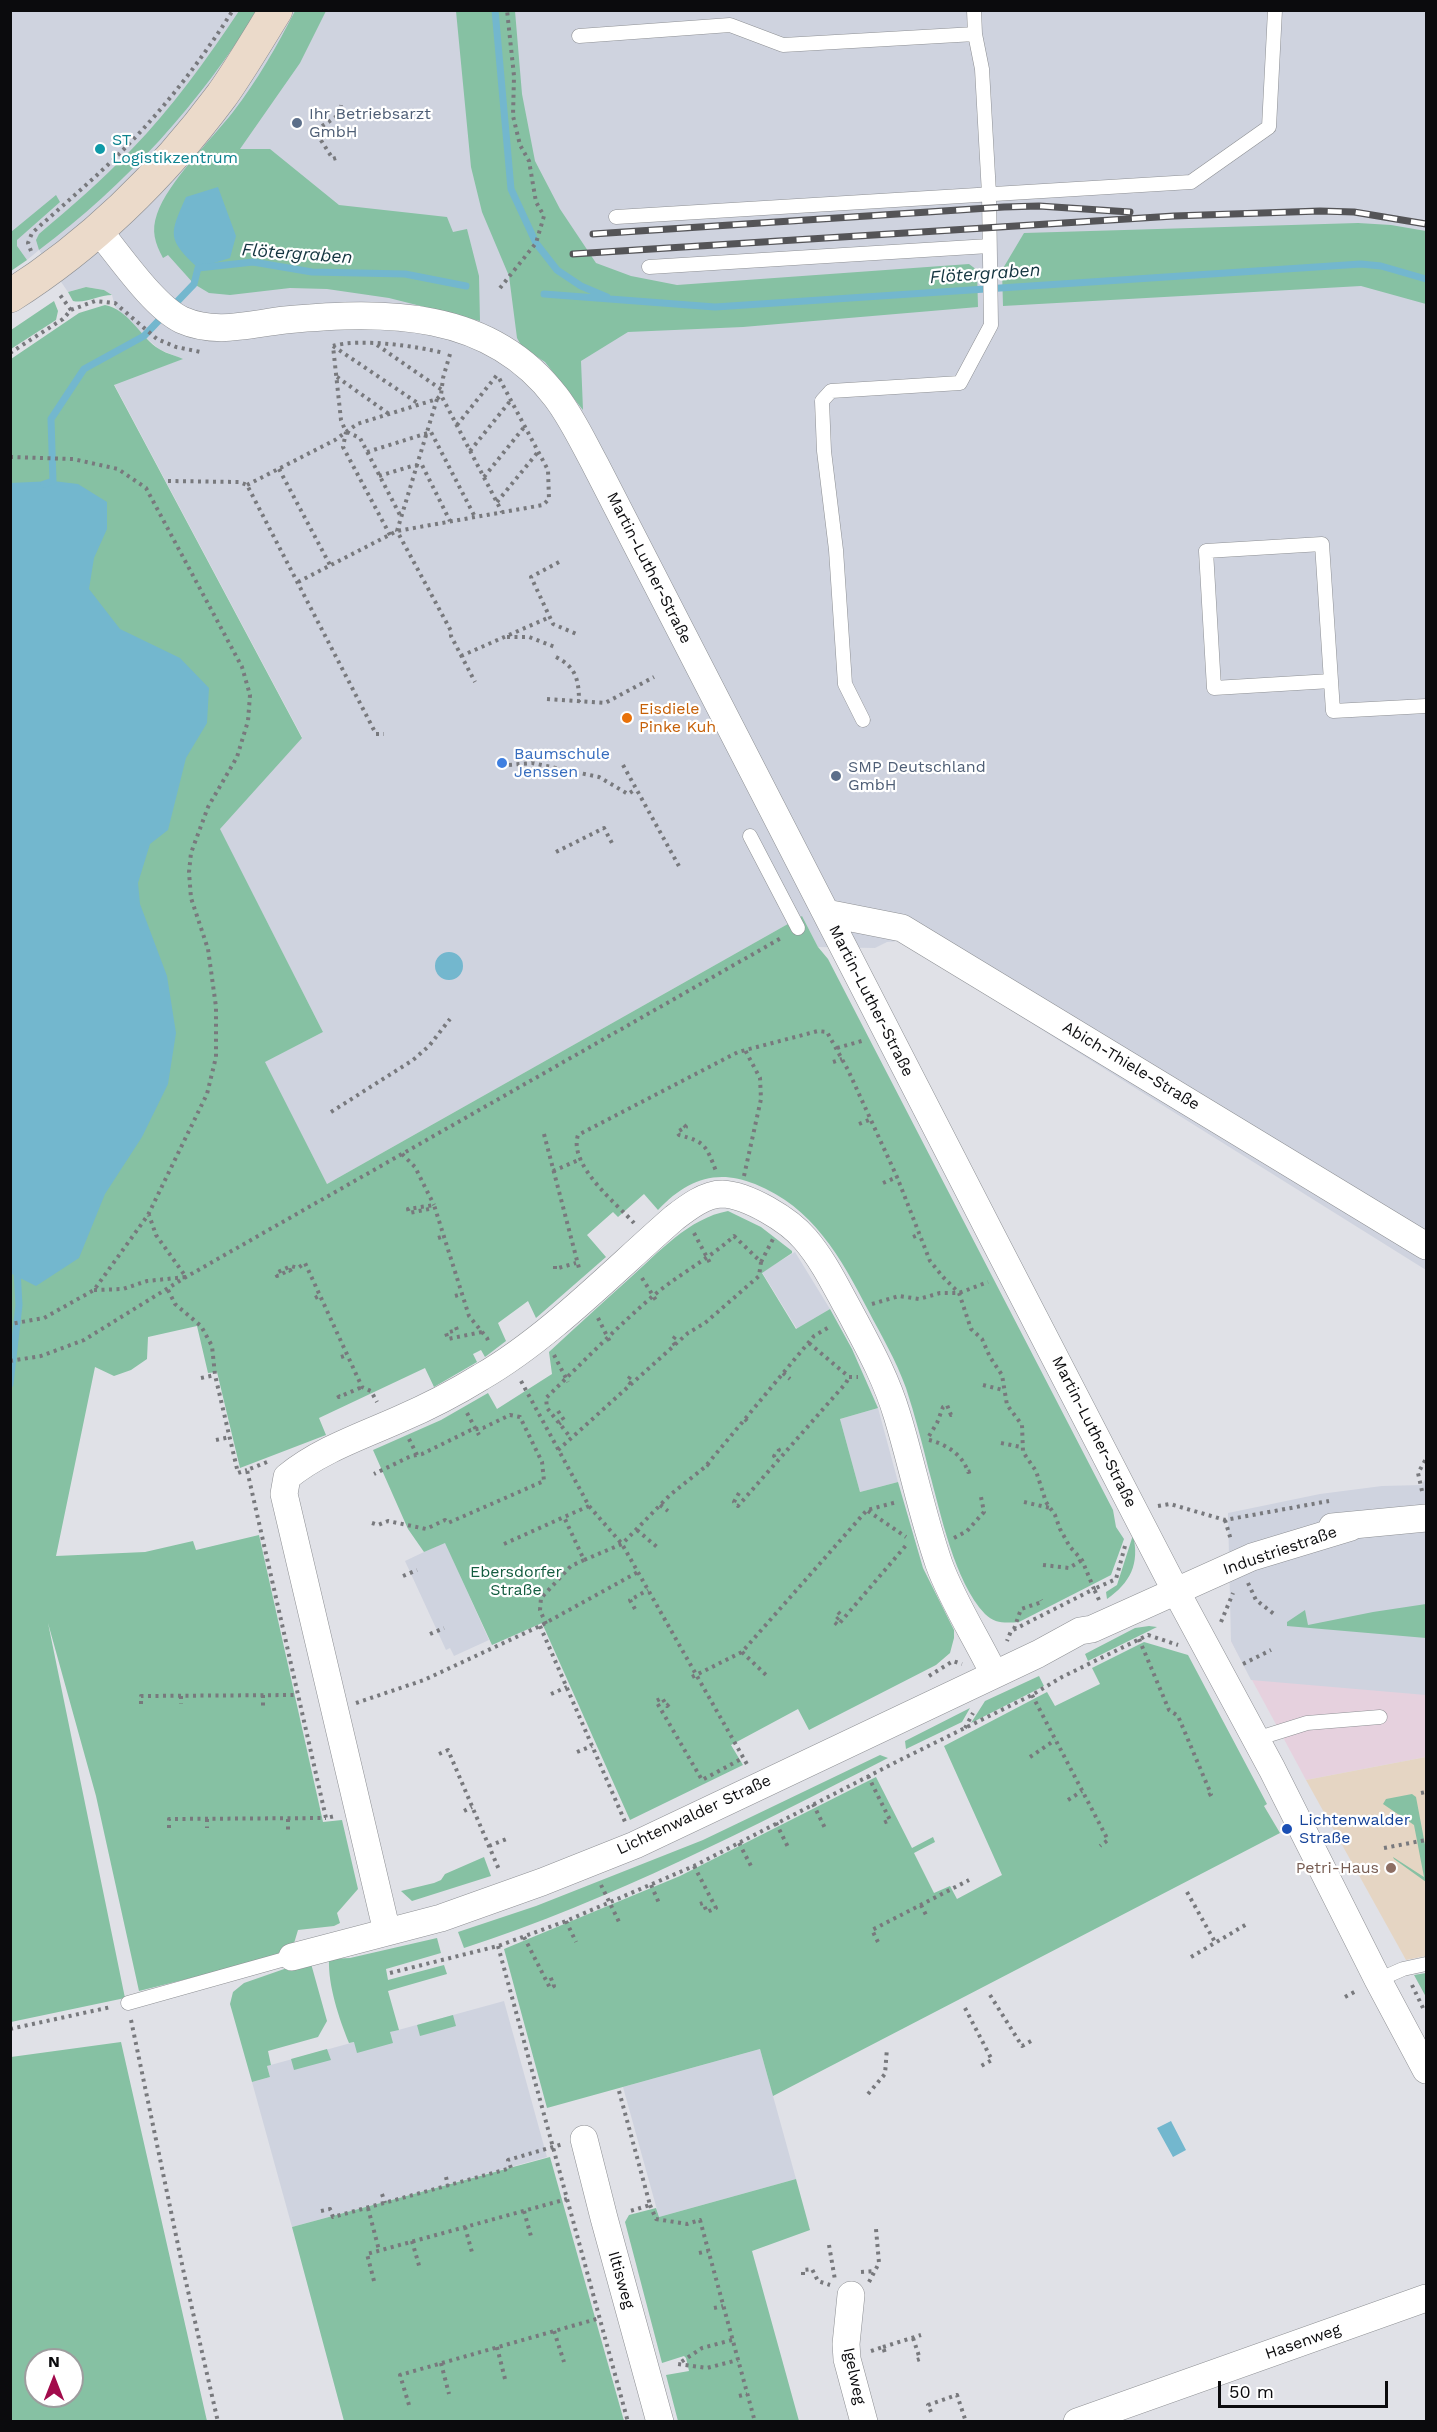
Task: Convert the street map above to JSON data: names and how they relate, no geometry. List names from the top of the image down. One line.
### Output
{"streets":{"street":["Martin-Luther-Straße","Abich-Thiele-Straße","Industriestraße","Lichtenwalder Straße","Iltisweg","Hasenweg","Igelweg"]},"crossings":[["Martin-Luther-Straße","Abich-Thiele-Straße"],["Martin-Luther-Straße","Industriestraße"],["Martin-Luther-Straße","Lichtenwalder Straße"],["Industriestraße","Lichtenwalder Straße"]],"water":["Flötergraben"],"parks":["Ebersdorfer Straße"],"places":["Ihr Betriebsarzt GmbH","ST Logistikzentrum","Eisdiele Pinke Kuh","Baumschule Jenssen","SMP Deutschland GmbH","Lichtenwalder Straße","Petri-Haus"],"scale_bar":"50 m","north":"top"}
